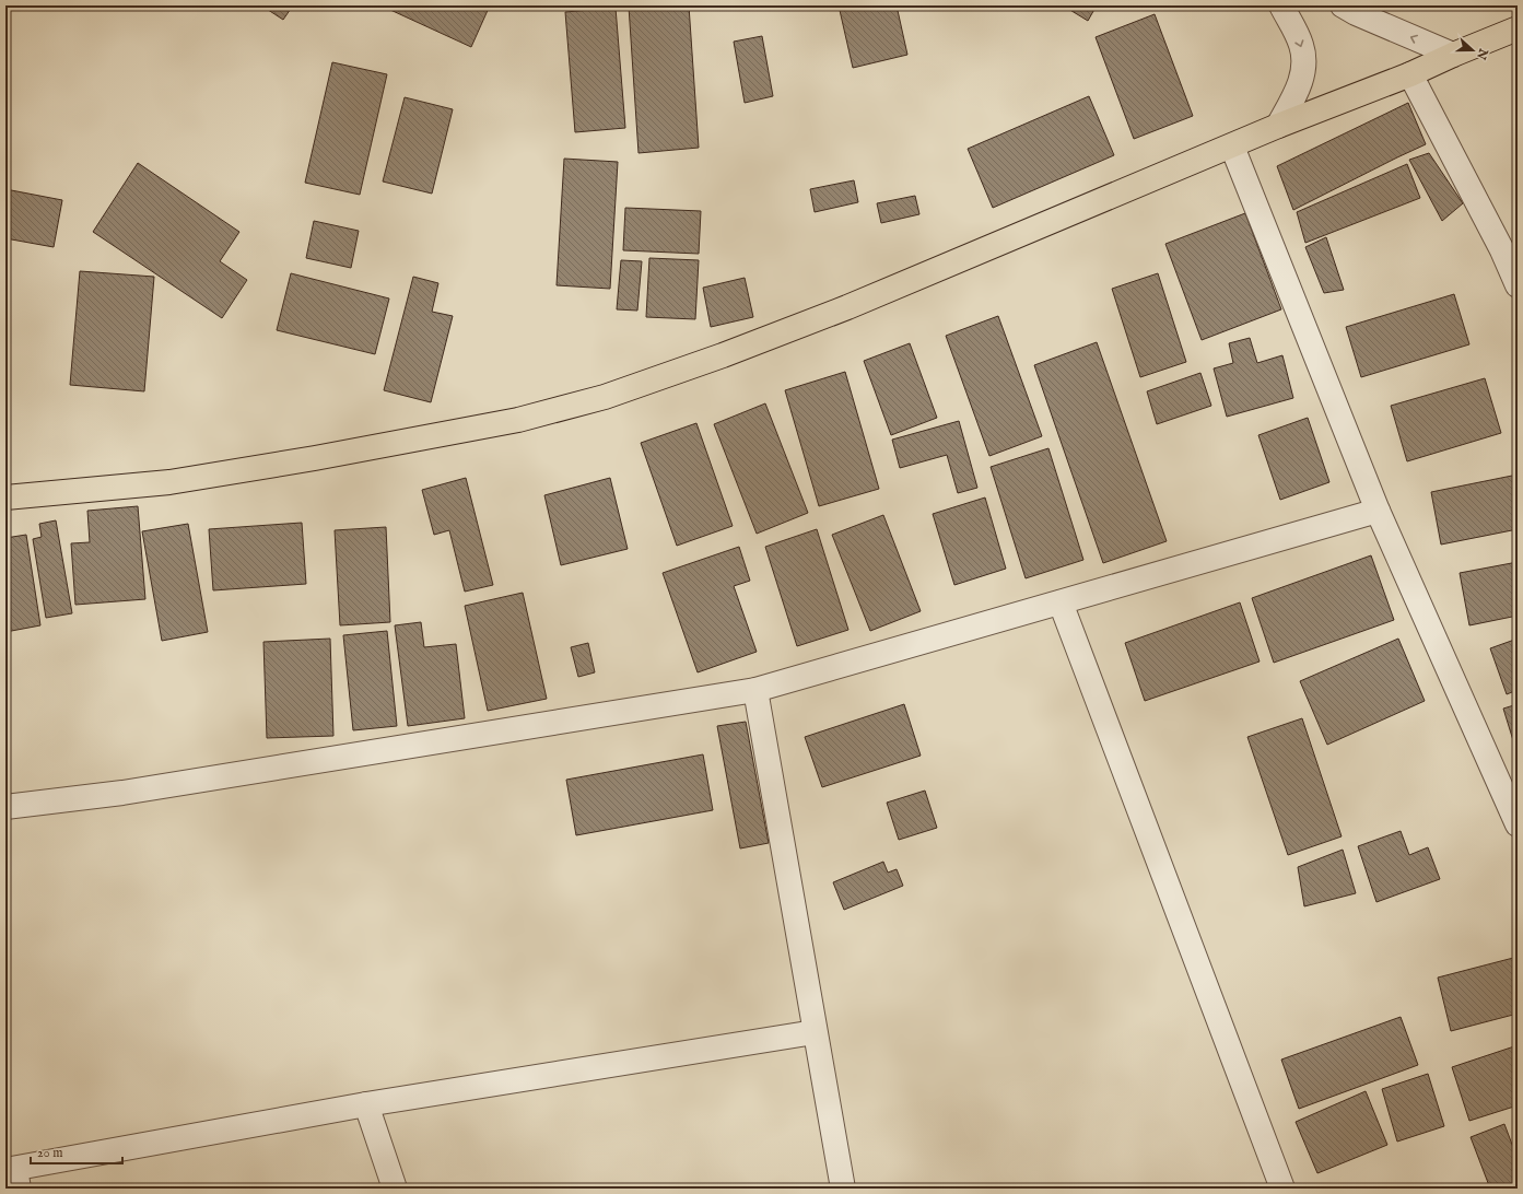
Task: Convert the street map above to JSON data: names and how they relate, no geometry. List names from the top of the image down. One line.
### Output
{"scale_bar":"20 m","north":"right"}
